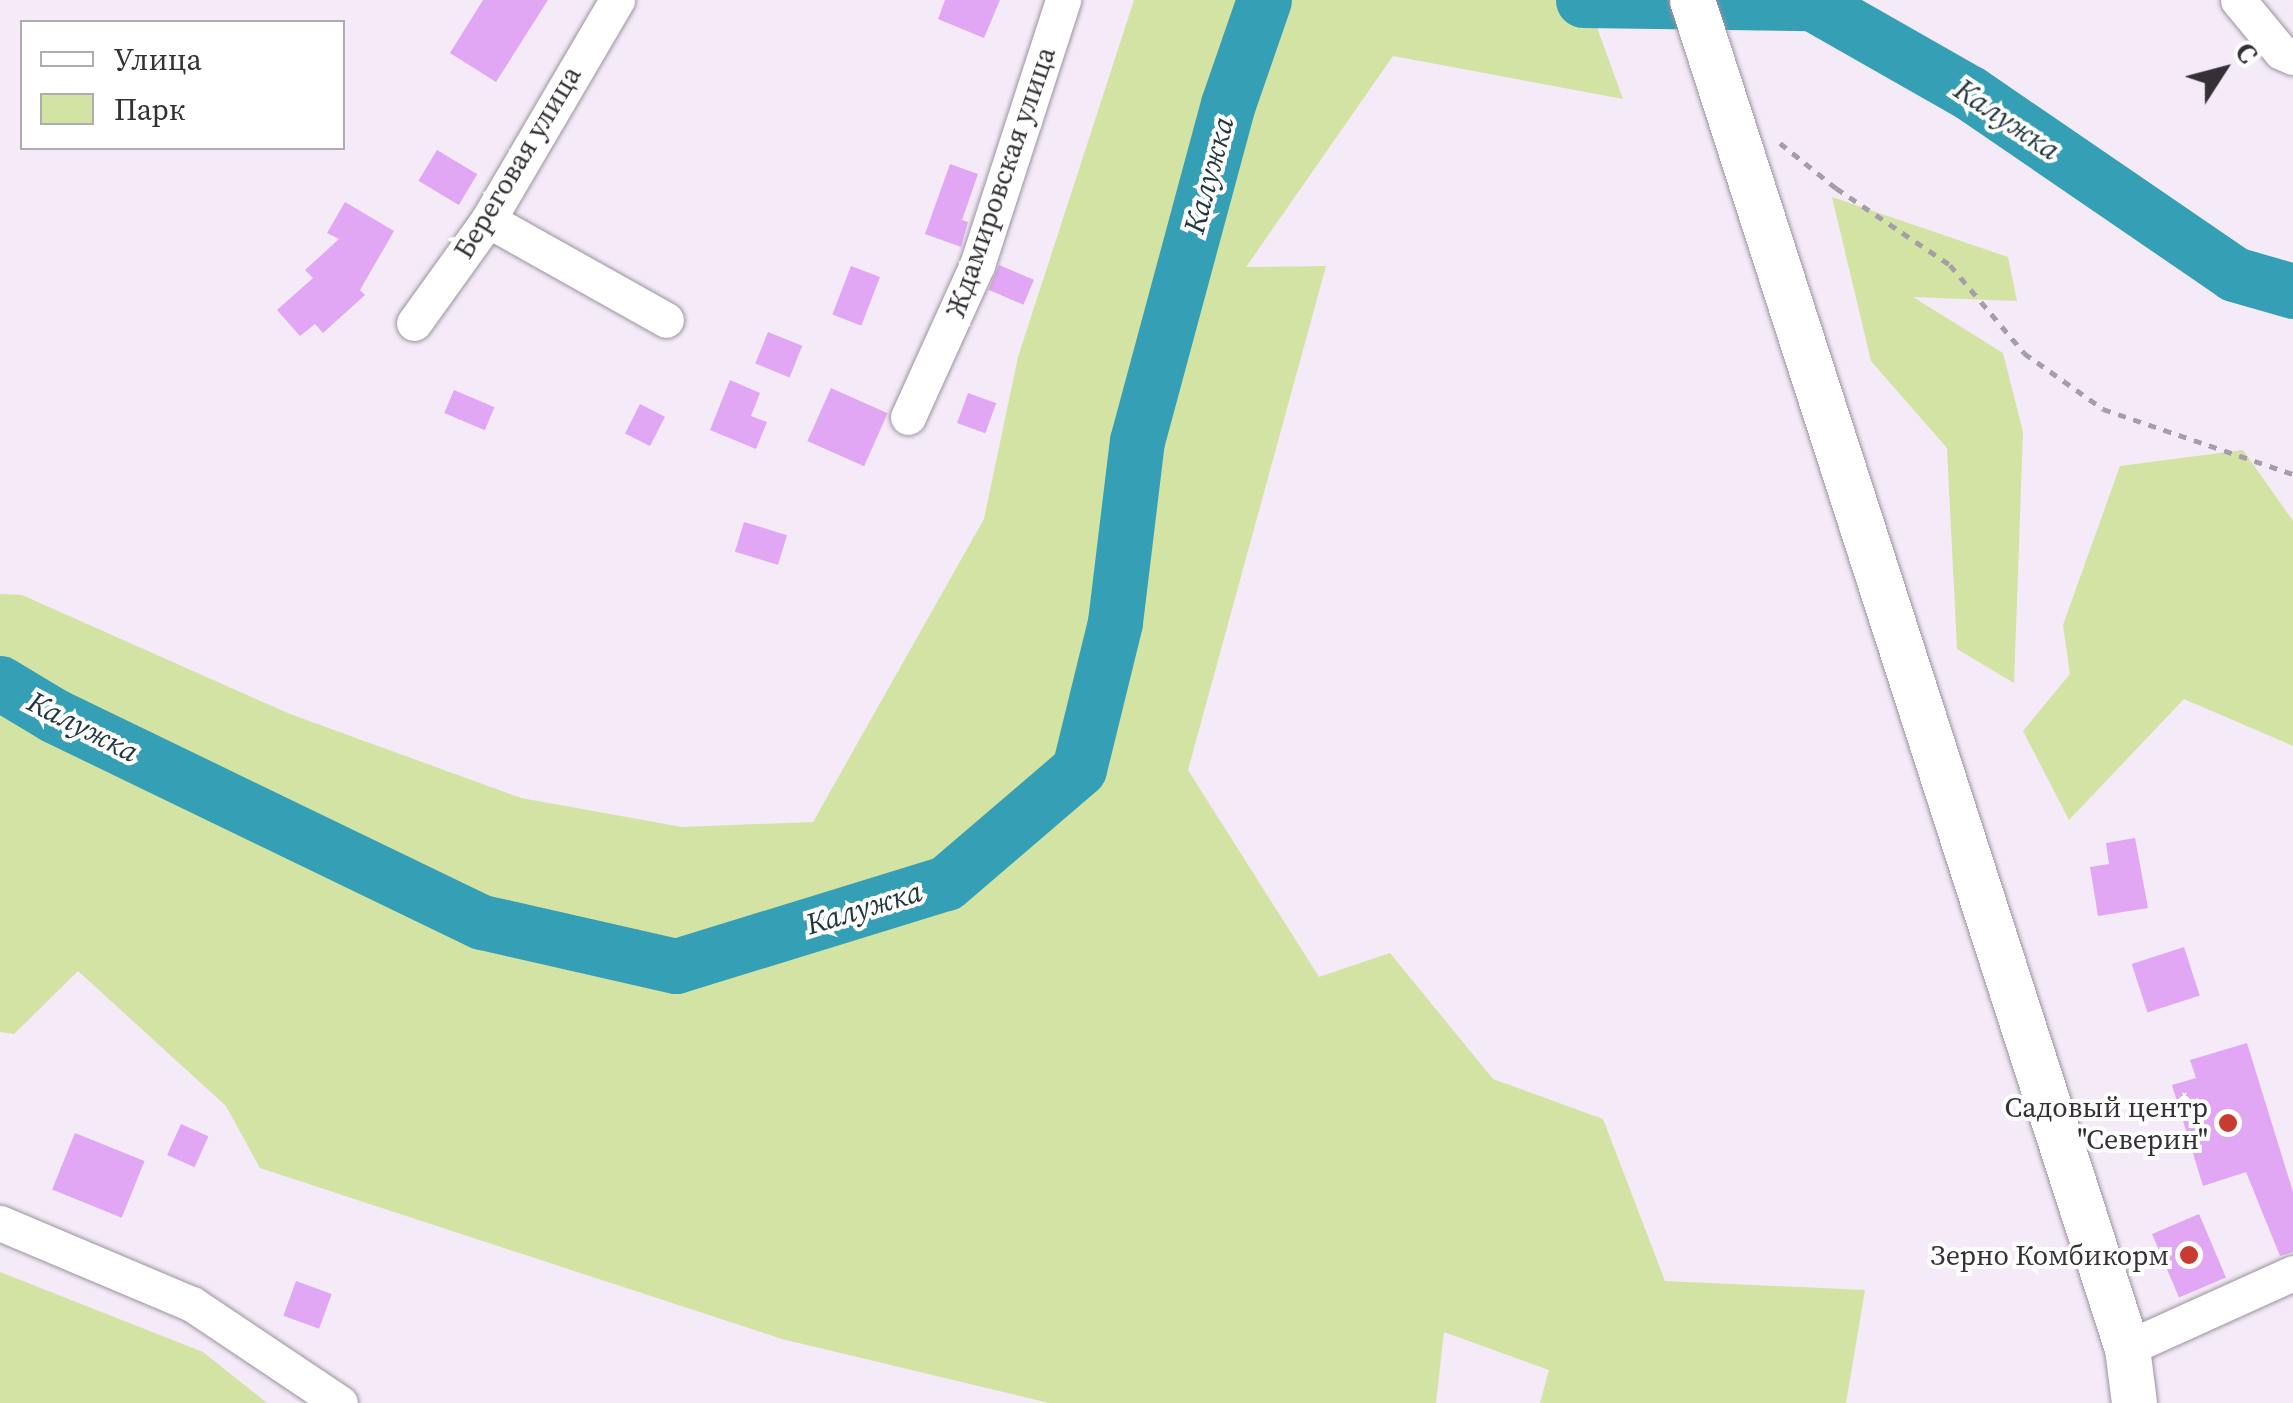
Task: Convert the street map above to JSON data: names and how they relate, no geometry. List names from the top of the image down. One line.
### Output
{"streets":{"street":["Береговая улица","Ждамировская улица"]},"water":["Калужка"],"places":["Садовый центр \"Северин\"","Зерно Комбикорм"],"legend":["Улица","Парк"],"north":"top right"}
